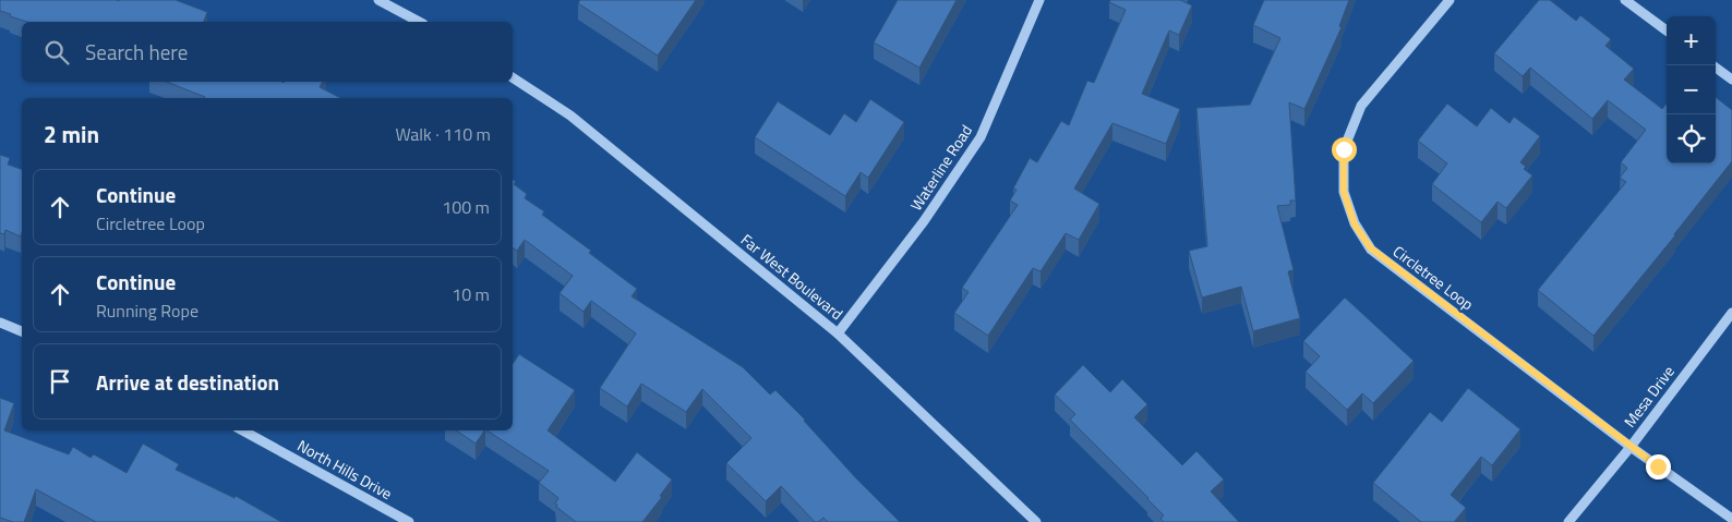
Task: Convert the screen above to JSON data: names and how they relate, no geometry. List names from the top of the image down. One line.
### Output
{"streets":{"street":["Waterline Road","Far West Boulevard","Circletree Loop","Mesa Drive","North Hills Drive"]},"crossings":[["Waterline Road","Far West Boulevard"],["Circletree Loop","Mesa Drive"]],"page":{"map_buttons":["+","−"],"search":"Search here","heading":["2 min","Walk · 110 m"],"list":[["Continue","Circletree Loop","100 m"],["Continue","Running Rope","10 m"],"Arrive at destination"]}}
